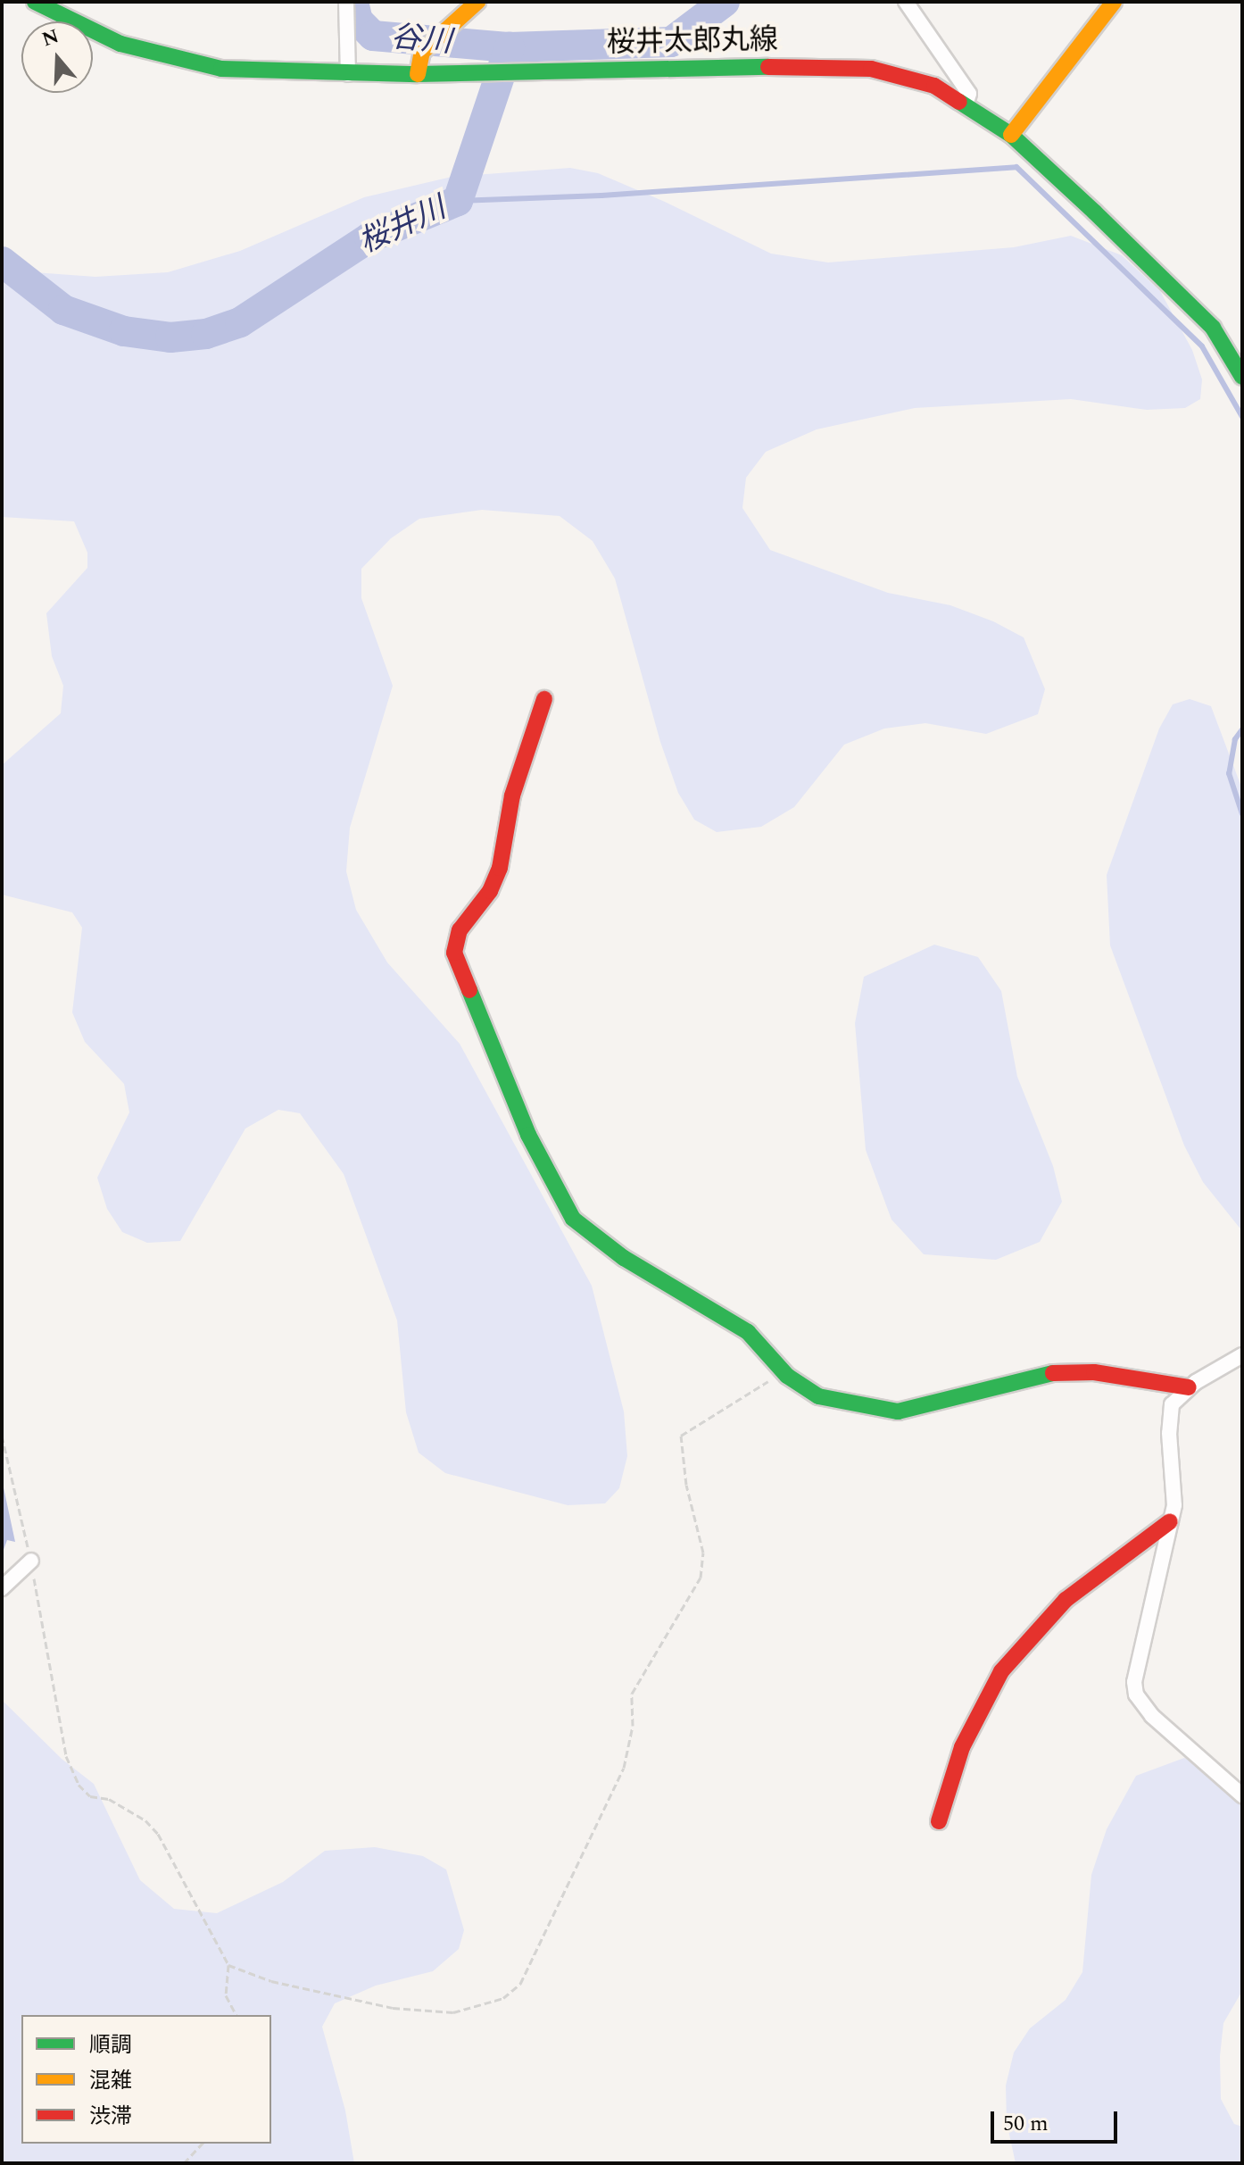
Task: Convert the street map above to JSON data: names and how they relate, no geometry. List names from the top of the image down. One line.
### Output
{"streets":{"street":["桜井太郎丸線"]},"water":["谷川","桜井川"],"legend":["順調","混雑","渋滞"],"scale_bar":"50 m","north":"top"}
